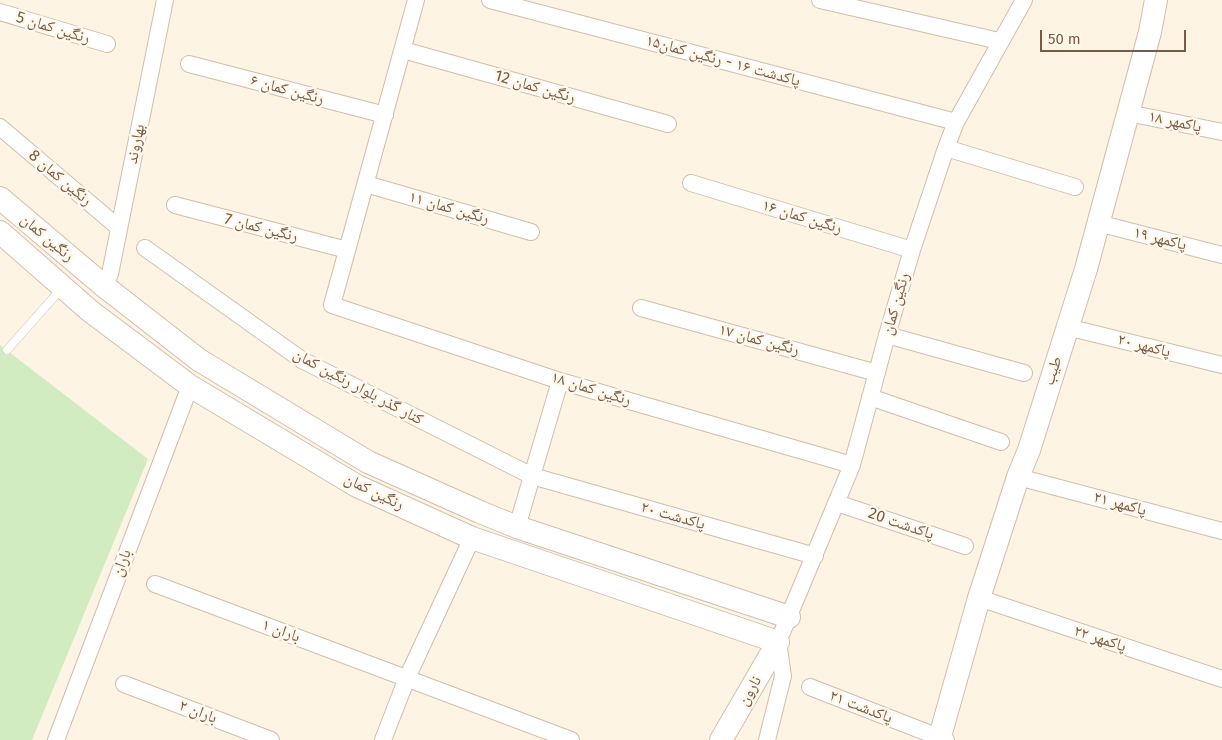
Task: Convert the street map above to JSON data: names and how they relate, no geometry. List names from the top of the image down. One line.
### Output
{"streets":{"street":["رنگین کمان 5","پاکدشت ۱۶ - رنگین کمان۱۵","رنگین کمان 12","رنگین کمان ۶","پاکمهر ۱۸","بهاروند","رنگین کمان 8","رنگین کمان ۱۱","رنگین کمان ۱۶","رنگین کمان 7","رنگین کمان","پاکمهر ۱۹","رنگین کمان ۱۷","پاکمهر ۲۰","طیب","کنار گذر بلوار رنگین کمان","رنگین کمان ۱۸","پاکمهر ۲۱","پاکدشت ۲۰","پاکدشت 20","باران","باران ۱","پاکمهر ۲۲","نارون","پاکدشت ۲۱","باران ۲"]},"crossings":[["پاکدشت ۱۶ - رنگین کمان۱۵","رنگین کمان"],["پاکمهر ۱۸","طیب"],["بهاروند","رنگین کمان 8"],["بهاروند","رنگین کمان"],["رنگین کمان ۱۶","رنگین کمان"],["رنگین کمان 7","رنگین کمان ۱۸"],["رنگین کمان","رنگین کمان ۱۷"],["رنگین کمان","رنگین کمان ۱۸"],["رنگین کمان","پاکدشت ۲۰"],["رنگین کمان","پاکدشت 20"],["رنگین کمان","باران"],["رنگین کمان","نارون"],["پاکمهر ۱۹","طیب"],["پاکمهر ۲۰","طیب"],["طیب","پاکمهر ۲۱"],["طیب","پاکمهر ۲۲"],["طیب","پاکدشت ۲۱"],["کنار گذر بلوار رنگین کمان","پاکدشت ۲۰"]],"scale_bar":"50 m"}
